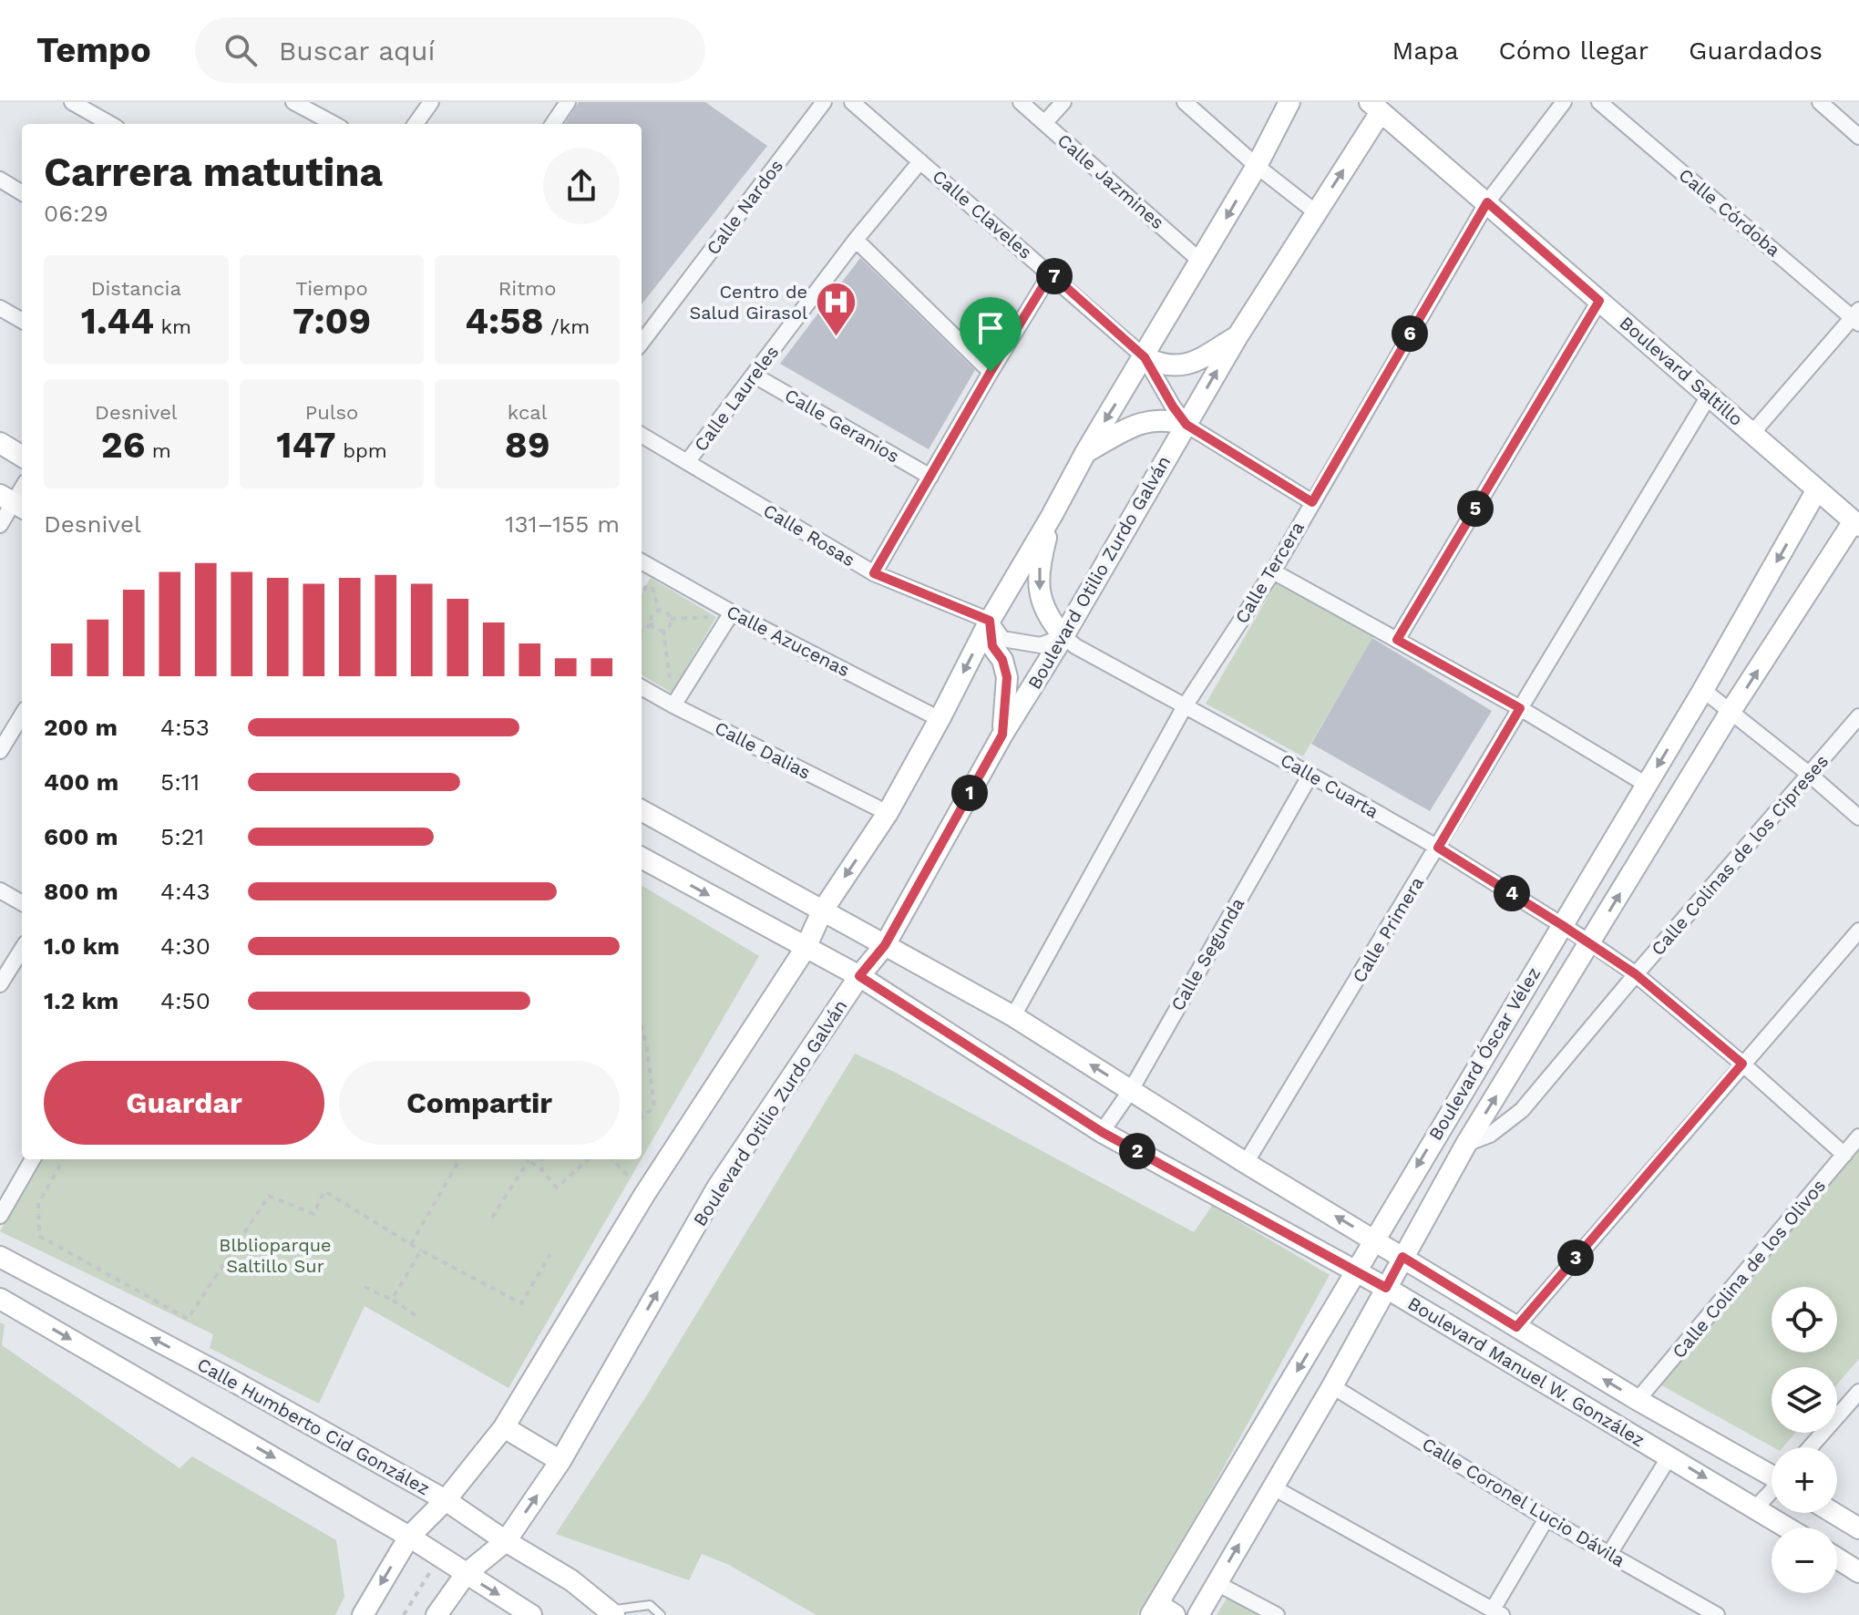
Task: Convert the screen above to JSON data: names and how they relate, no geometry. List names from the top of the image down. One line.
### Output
{"streets":{"street":["Calle Jazmines","Calle Nardos","Calle Córdoba","Calle Claveles","Boulevard Saltillo","Calle Laureles","Calle Geranios","Calle Rosas","Boulevard Otilio Zurdo Galván","Calle Tercera","Calle Azucenas","Calle Dalias","Calle Cuarta","Calle Colinas de los Cipreses","Calle Primera","Calle Segunda","Boulevard Óscar Vélez","Calle Colina de los Olivos","Boulevard Manuel W. González","Calle Humberto Cid González","Calle Coronel Lucio Dávila"]},"crossings":[["Calle Claveles","Calle Laureles"],["Calle Claveles","Boulevard Otilio Zurdo Galván"],["Boulevard Saltillo","Boulevard Otilio Zurdo Galván"],["Boulevard Saltillo","Calle Tercera"],["Boulevard Saltillo","Calle Primera"],["Boulevard Saltillo","Boulevard Óscar Vélez"],["Calle Laureles","Calle Geranios"],["Calle Laureles","Calle Rosas"],["Calle Rosas","Boulevard Otilio Zurdo Galván"],["Calle Rosas","Calle Cuarta"],["Boulevard Otilio Zurdo Galván","Calle Cuarta"],["Boulevard Otilio Zurdo Galván","Boulevard Manuel W. González"],["Boulevard Otilio Zurdo Galván","Calle Humberto Cid González"],["Calle Tercera","Calle Cuarta"],["Calle Tercera","Boulevard Manuel W. González"],["Calle Cuarta","Calle Colinas de los Cipreses"],["Calle Cuarta","Calle Primera"],["Calle Cuarta","Calle Segunda"],["Calle Cuarta","Boulevard Óscar Vélez"],["Calle Cuarta","Calle Colina de los Olivos"],["Calle Colinas de los Cipreses","Boulevard Óscar Vélez"],["Calle Primera","Boulevard Manuel W. González"],["Calle Segunda","Boulevard Manuel W. González"],["Boulevard Óscar Vélez","Boulevard Manuel W. González"],["Boulevard Óscar Vélez","Calle Coronel Lucio Dávila"],["Calle Colina de los Olivos","Boulevard Manuel W. González"]],"parks":["Blblioparque Saltillo Sur"],"places":{"hospital":["Centro de Salud Girasol"]},"page":{"header":"Tempo","search":"Buscar aquí","nav":["Mapa","Cómo llegar","Guardados"],"heading":["Carrera matutina","06:29"],"stats":[["Distancia","1.44 km"],["Tiempo","7:09"],["Ritmo","4:58 /km"],["Desnivel","26 m"],["Pulso","147 bpm"],["kcal","89"]],"pins":["7","6","5","1","4","2","3"],"chart":["Desnivel","131–155 m"],"list":[{"name":"200 m","note":"4:53"},{"name":"400 m","note":"5:11"},{"name":"600 m","note":"5:21"},{"name":"800 m","note":"4:43"},{"name":"1.0 km","note":"4:30"},{"name":"1.2 km","note":"4:50"}],"buttons":["Guardar","Compartir"],"map_buttons":["+","−"]}}
